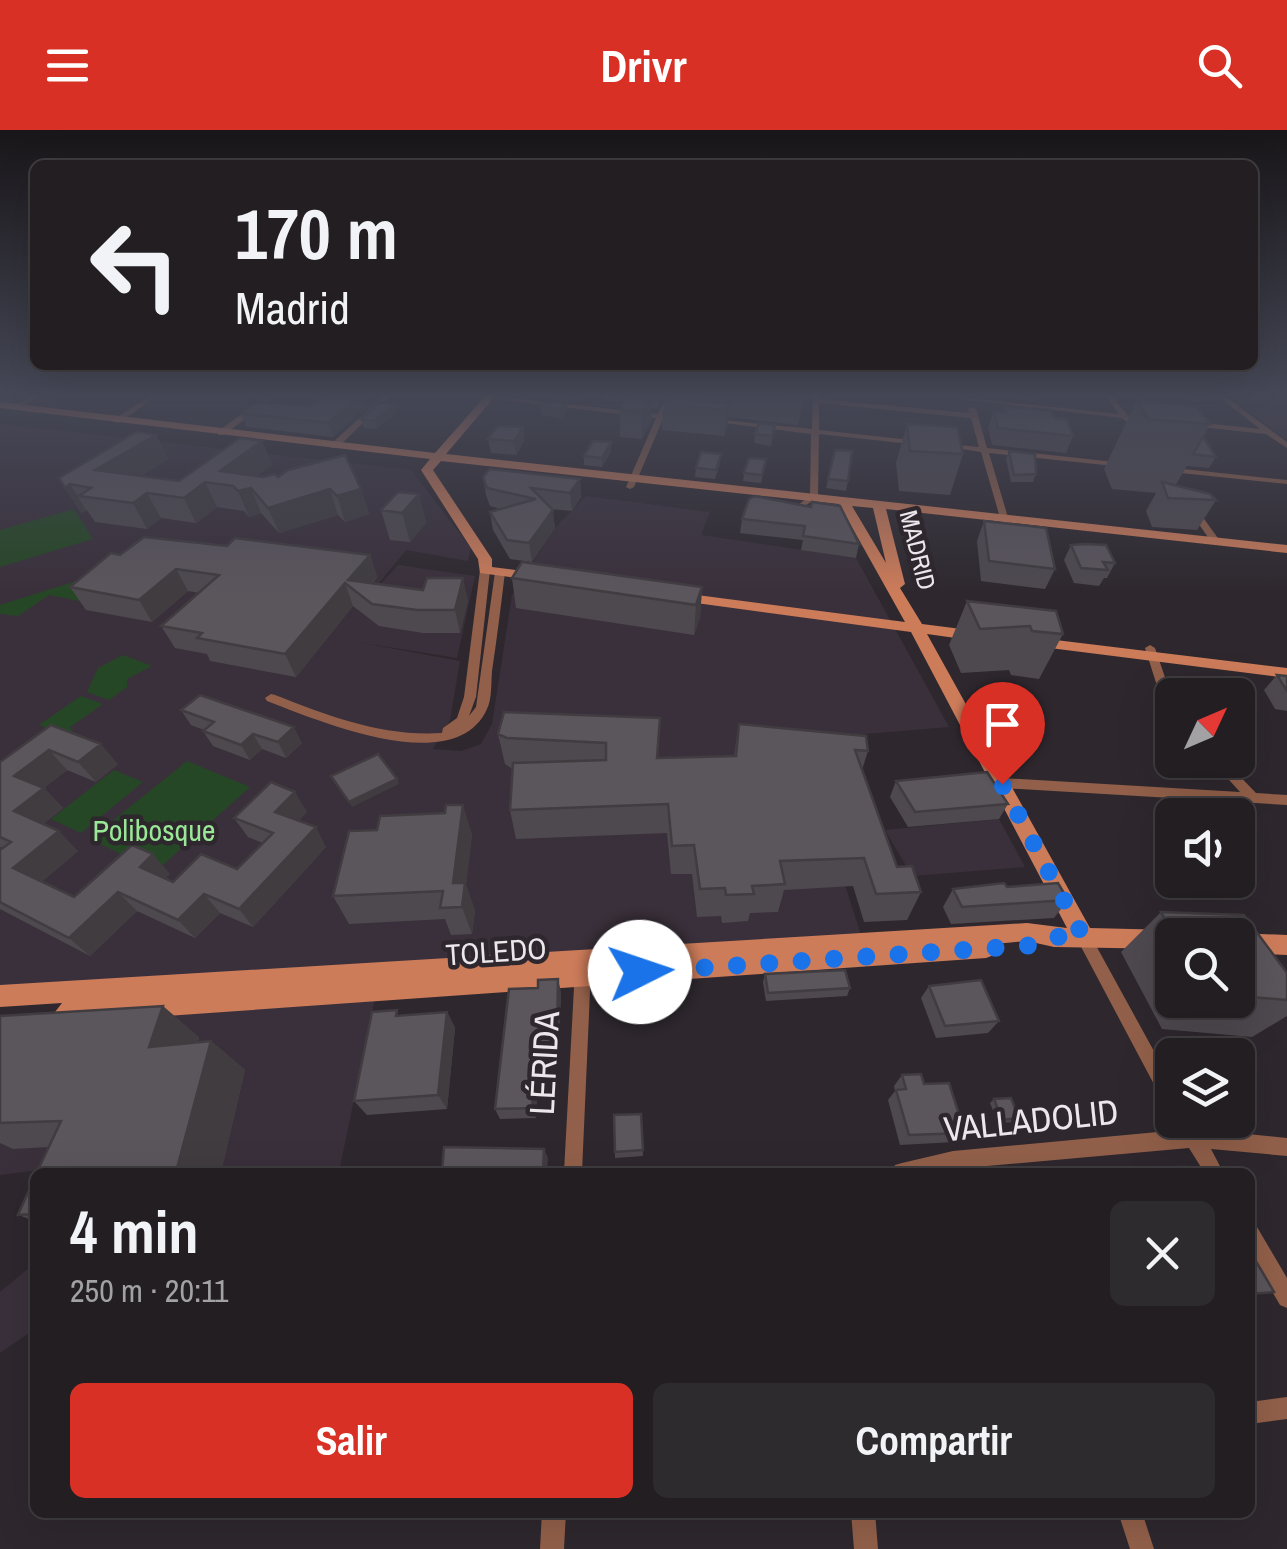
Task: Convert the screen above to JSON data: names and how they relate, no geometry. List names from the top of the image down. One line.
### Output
{"streets":{"street":["MADRID","TOLEDO","LÉRIDA","VALLADOLID"]},"crossings":[["MADRID","TOLEDO"],["TOLEDO","LÉRIDA"]],"parks":["Polibosque"],"north":"top right","page":{"header":"Drivr","turn":["170 m","Madrid"],"heading":["4 min","250 m · 20:11"],"buttons":["Salir","Compartir"]}}
